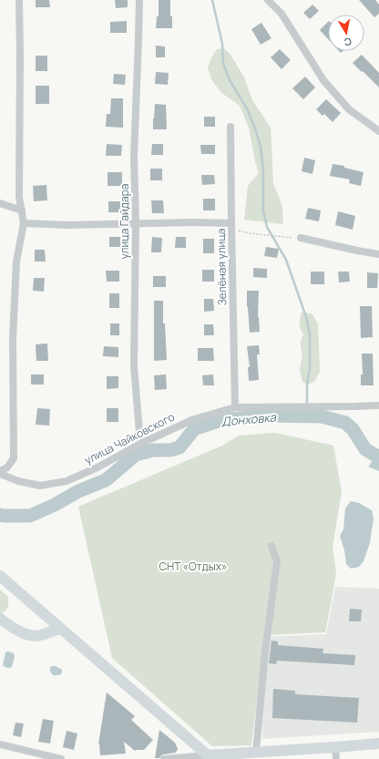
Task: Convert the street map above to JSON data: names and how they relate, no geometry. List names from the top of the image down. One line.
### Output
{"streets":{"street":["улица Гайдара","Зелёная улица","улица Чайковского"]},"crossings":[["улица Гайдара","улица Чайковского"],["Зелёная улица","улица Чайковского"]],"water":["Донховка"],"parks":["СНТ «Отдых»"],"north":"bottom"}
